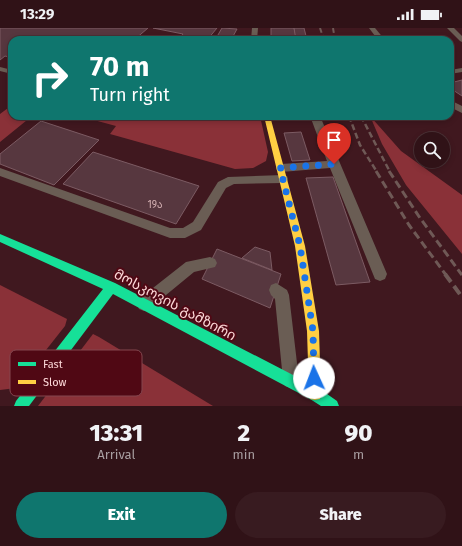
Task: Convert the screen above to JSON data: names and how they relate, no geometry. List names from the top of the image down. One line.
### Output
{"streets":{"street":["მოსკოვის გამზირი"]},"house_numbers":["19ა"],"legend":["Fast","Slow"],"page":{"status":"13:29","turn":["70 m","Turn right"],"eta":["13:31","Arrival","2","min","90","m"],"buttons":["Exit","Share"]}}
